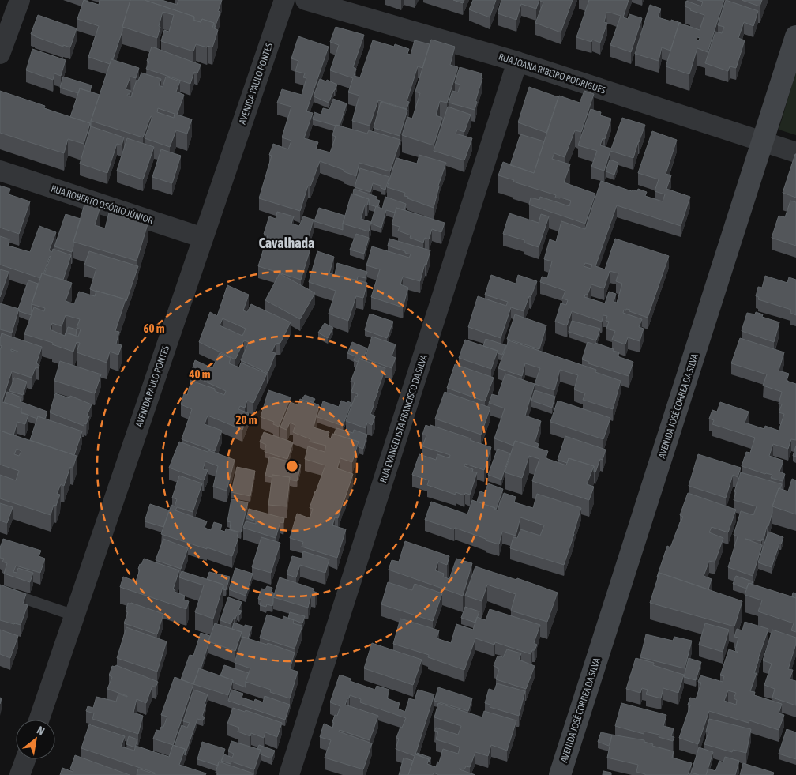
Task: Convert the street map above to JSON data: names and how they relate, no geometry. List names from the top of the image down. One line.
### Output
{"streets":{"street":["RUA JOANA RIBEIRO RODRIGUES","AVENIDA PAULO PONTES","RUA ROBERTO OSÓRIO JÚNIOR","AVENIDA JOSÉ CORREA DA SILVA","RUA EVANGELISTA FRANCISCO DA SILVA"]},"crossings":[["RUA JOANA RIBEIRO RODRIGUES","AVENIDA JOSÉ CORREA DA SILVA"],["RUA JOANA RIBEIRO RODRIGUES","RUA EVANGELISTA FRANCISCO DA SILVA"],["AVENIDA PAULO PONTES","RUA ROBERTO OSÓRIO JÚNIOR"]],"districts":["Cavalhada"],"north":"top right","rings":["60 m","40 m","20 m"]}
